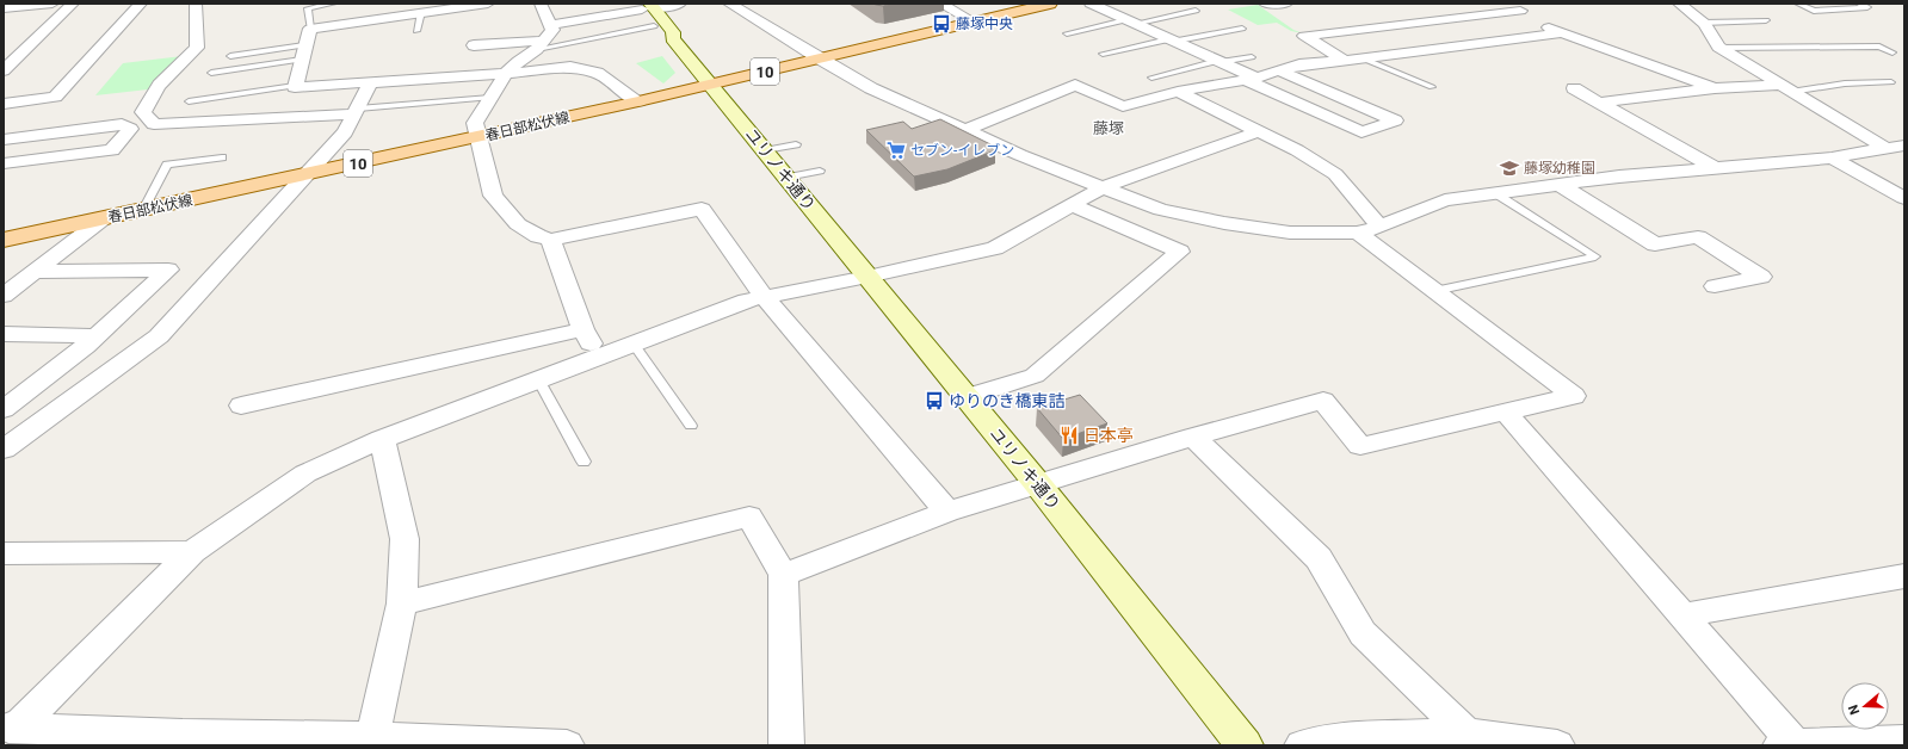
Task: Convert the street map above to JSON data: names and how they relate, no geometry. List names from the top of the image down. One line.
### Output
{"streets":{"main road":["10","春日部松伏線"],"street":["ユリノキ通り"]},"crossings":[["春日部松伏線","ユリノキ通り"]],"districts":["藤塚"],"places":{"bus stop":["藤塚中央","ゆりのき橋東詰"],"supermarket":["セブン-イレブン"],"school or university":["藤塚幼稚園"],"restaurant":["日本亭"]},"north":"left"}
